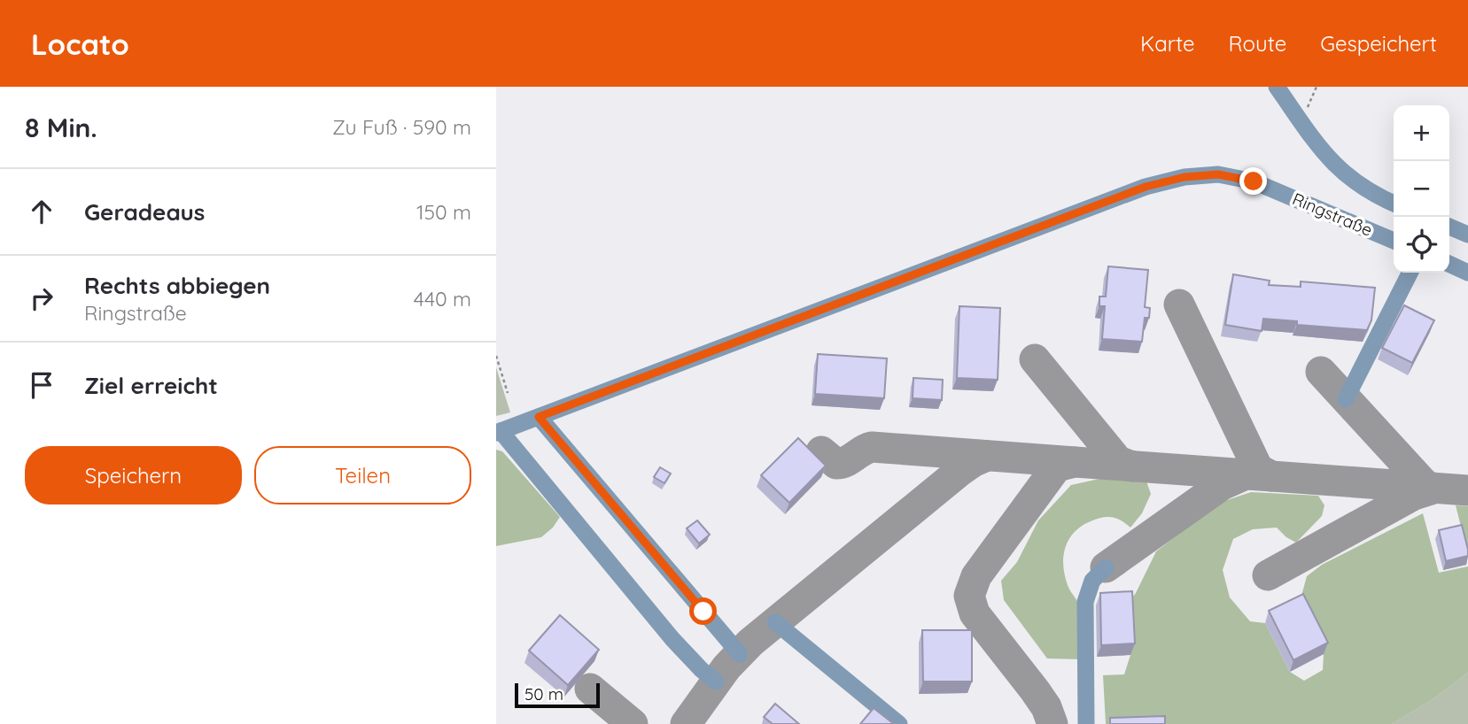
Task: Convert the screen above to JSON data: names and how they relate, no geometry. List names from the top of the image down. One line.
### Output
{"streets":{"street":["Ringstraße"]},"scale_bar":"50 m","page":{"header":"Locato","nav":["Karte","Route","Gespeichert"],"heading":["8 Min.","Zu Fuß · 590 m"],"map_buttons":["+","−"],"list":[["Geradeaus","150 m"],["Rechts abbiegen","Ringstraße","440 m"],"Ziel erreicht"],"buttons":["Speichern","Teilen"],"scale":"50 m"}}
